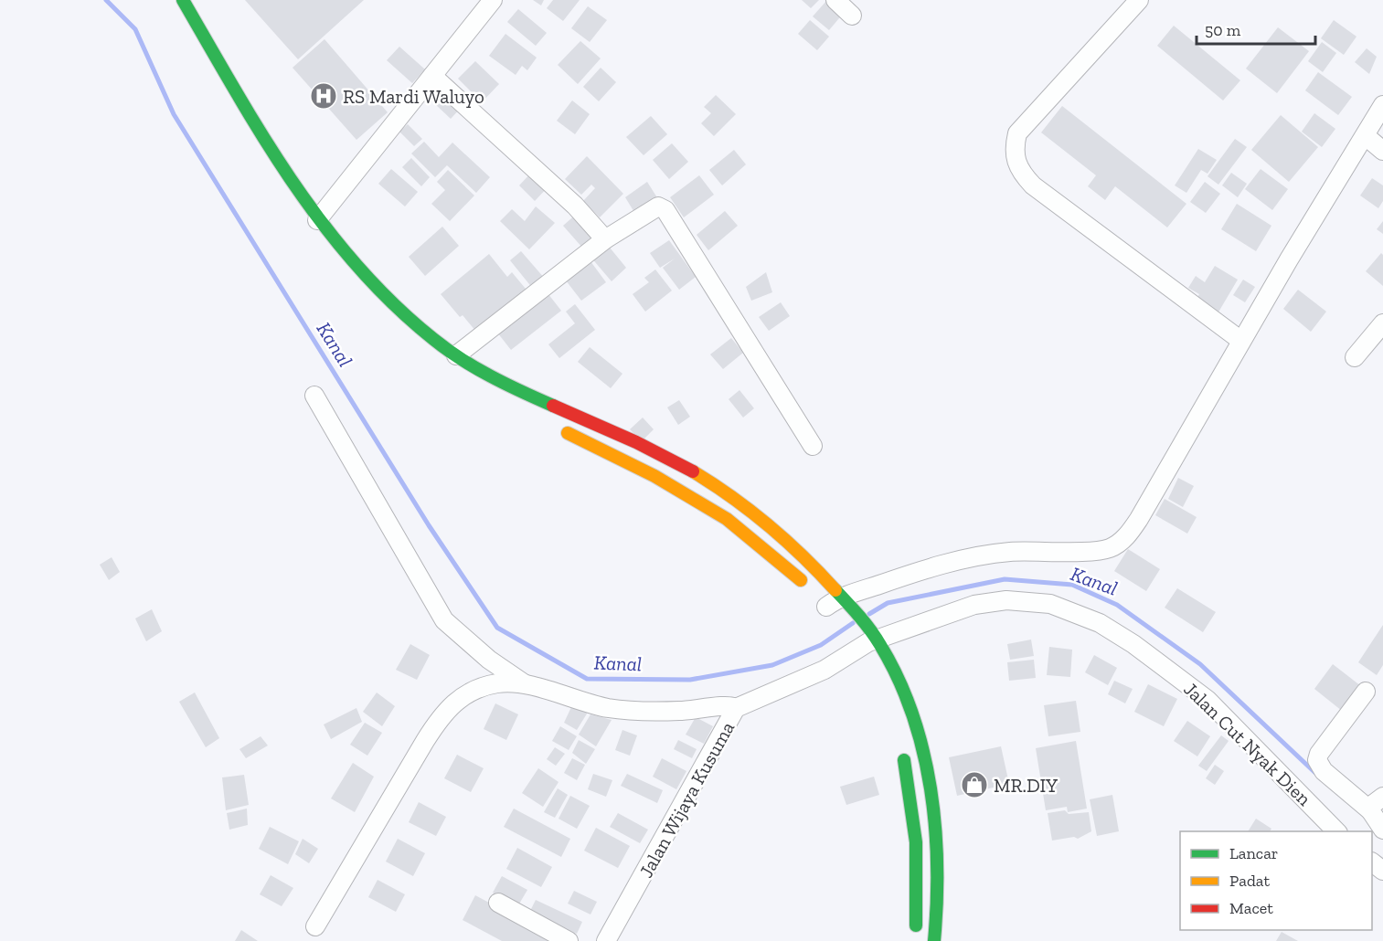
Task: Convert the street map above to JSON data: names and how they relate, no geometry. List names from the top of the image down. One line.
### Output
{"streets":{"street":["Jalan Cut Nyak Dien","Jalan Wijaya Kusuma"]},"crossings":[["Jalan Cut Nyak Dien","Jalan Wijaya Kusuma"]],"water":["Kanal"],"places":{"hospital":["RS Mardi Waluyo"],"shop":["MR.DIY"]},"legend":["Lancar","Padat","Macet"],"scale_bar":"50 m"}
